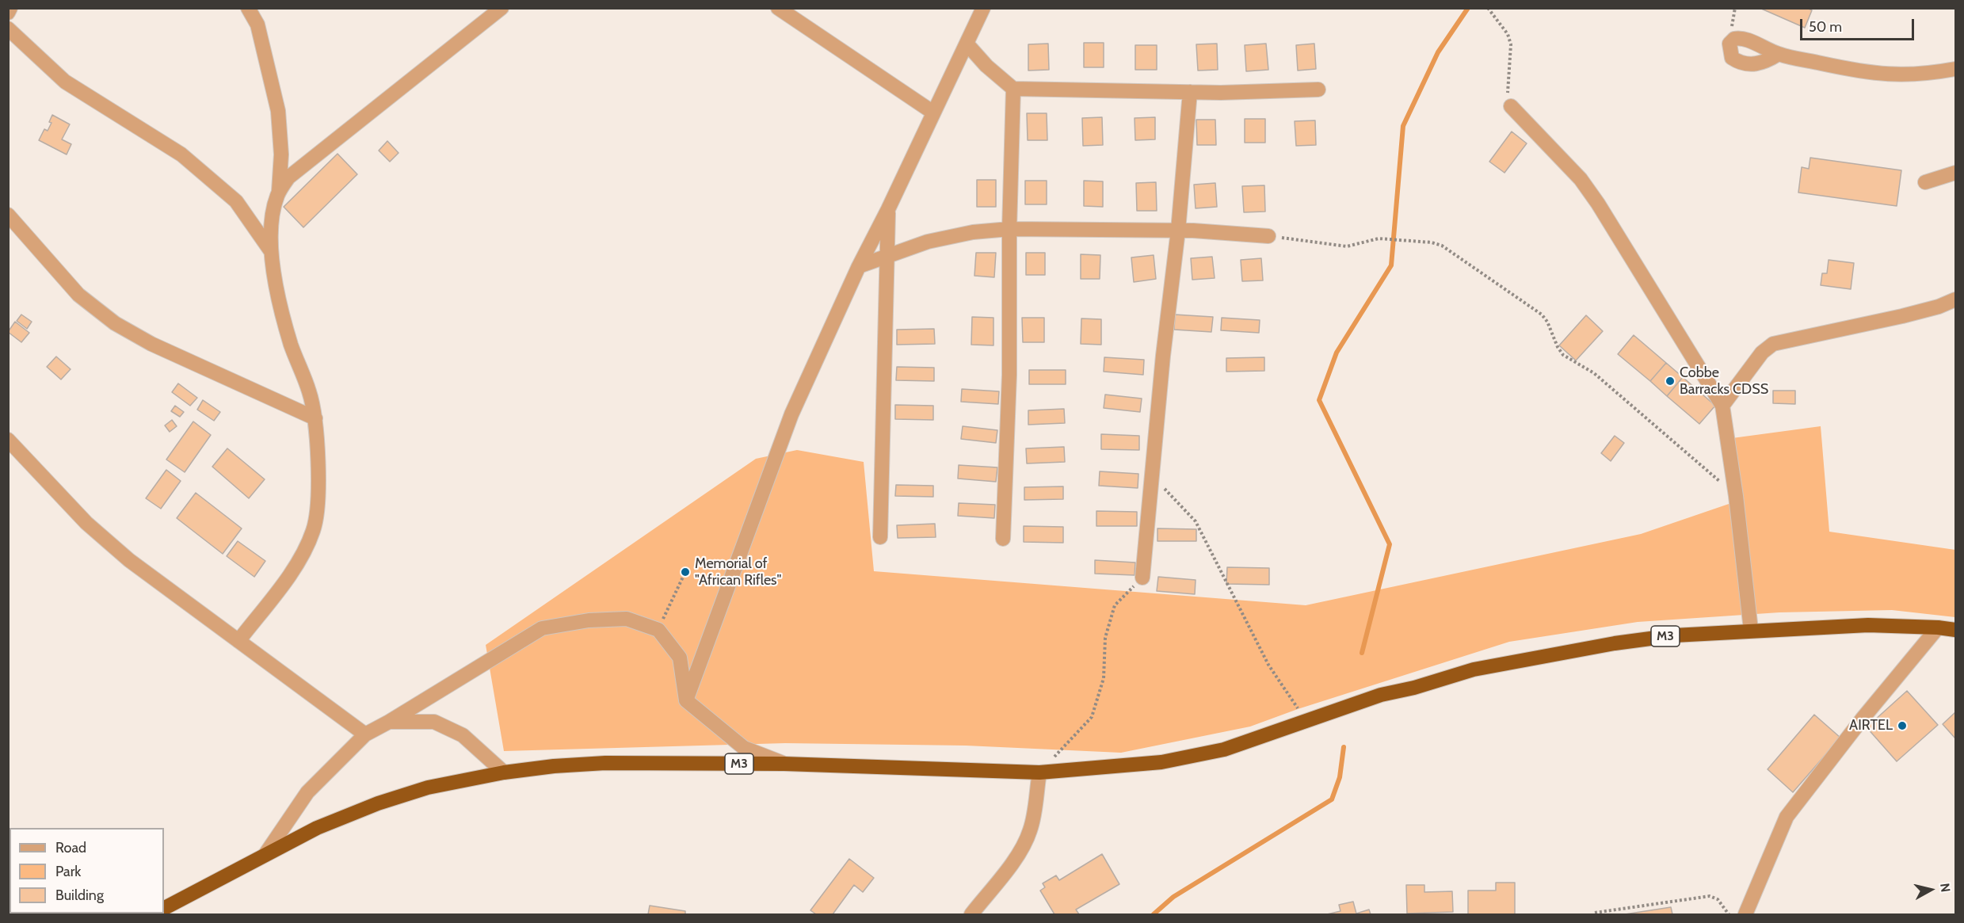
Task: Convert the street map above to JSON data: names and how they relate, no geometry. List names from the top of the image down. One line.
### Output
{"streets":{"highway":["M3"]},"places":["Cobbe Barracks CDSS","Memorial of \"African Rifles\"","AIRTEL"],"legend":["Road","Park","Building"],"scale_bar":"50 m","north":"right"}
